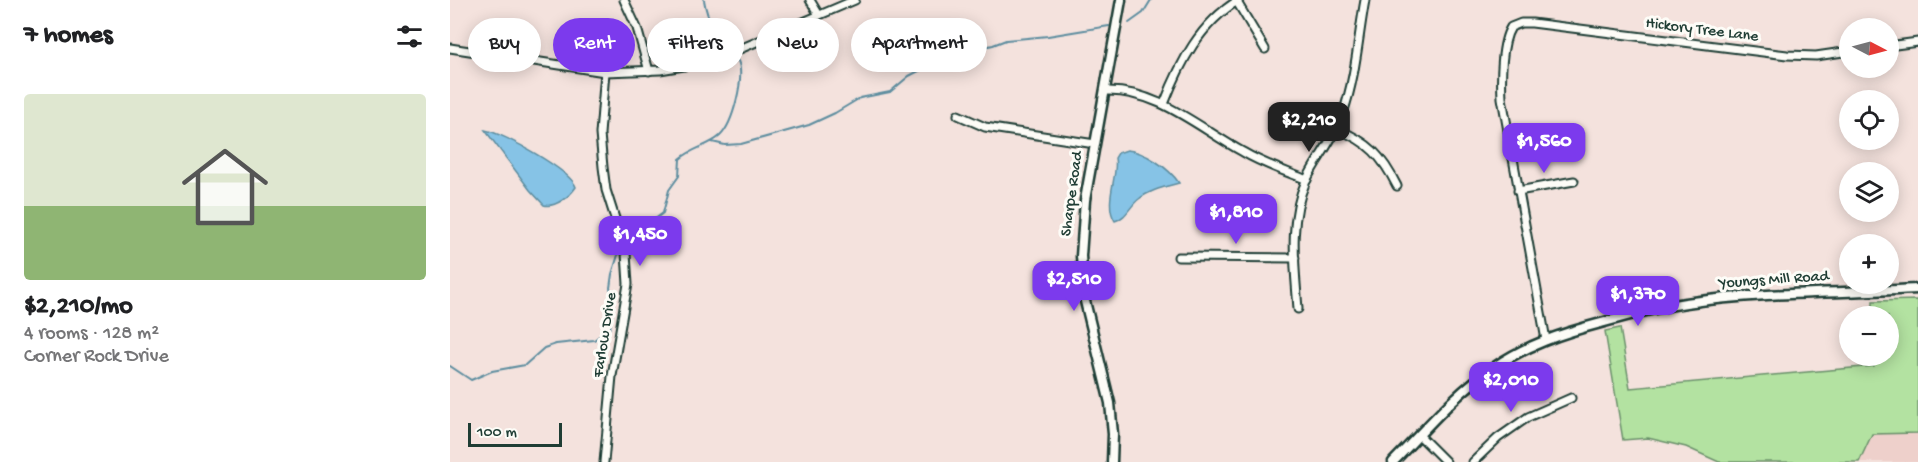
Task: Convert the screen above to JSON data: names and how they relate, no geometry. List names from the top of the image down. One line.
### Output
{"streets":{"street":["Hickory Tree Lane","Sharpe Road","Youngs Mill Road","Farlow Drive"]},"crossings":[["Hickory Tree Lane","Youngs Mill Road"]],"scale_bar":"100 m","north":"right","page":{"heading":"7 homes","map_buttons":["+","−"],"chip":["Buy","Rent","Filters","New","Apartment"],"list":[{"name":"$2,210/mo","note":"4 rooms · 128 m² · Corner Rock Drive"}],"price":["$2,210","$1,560","$1,810","$1,450","$2,510","$1,370","$2,010"],"scale":"100 m"}}
